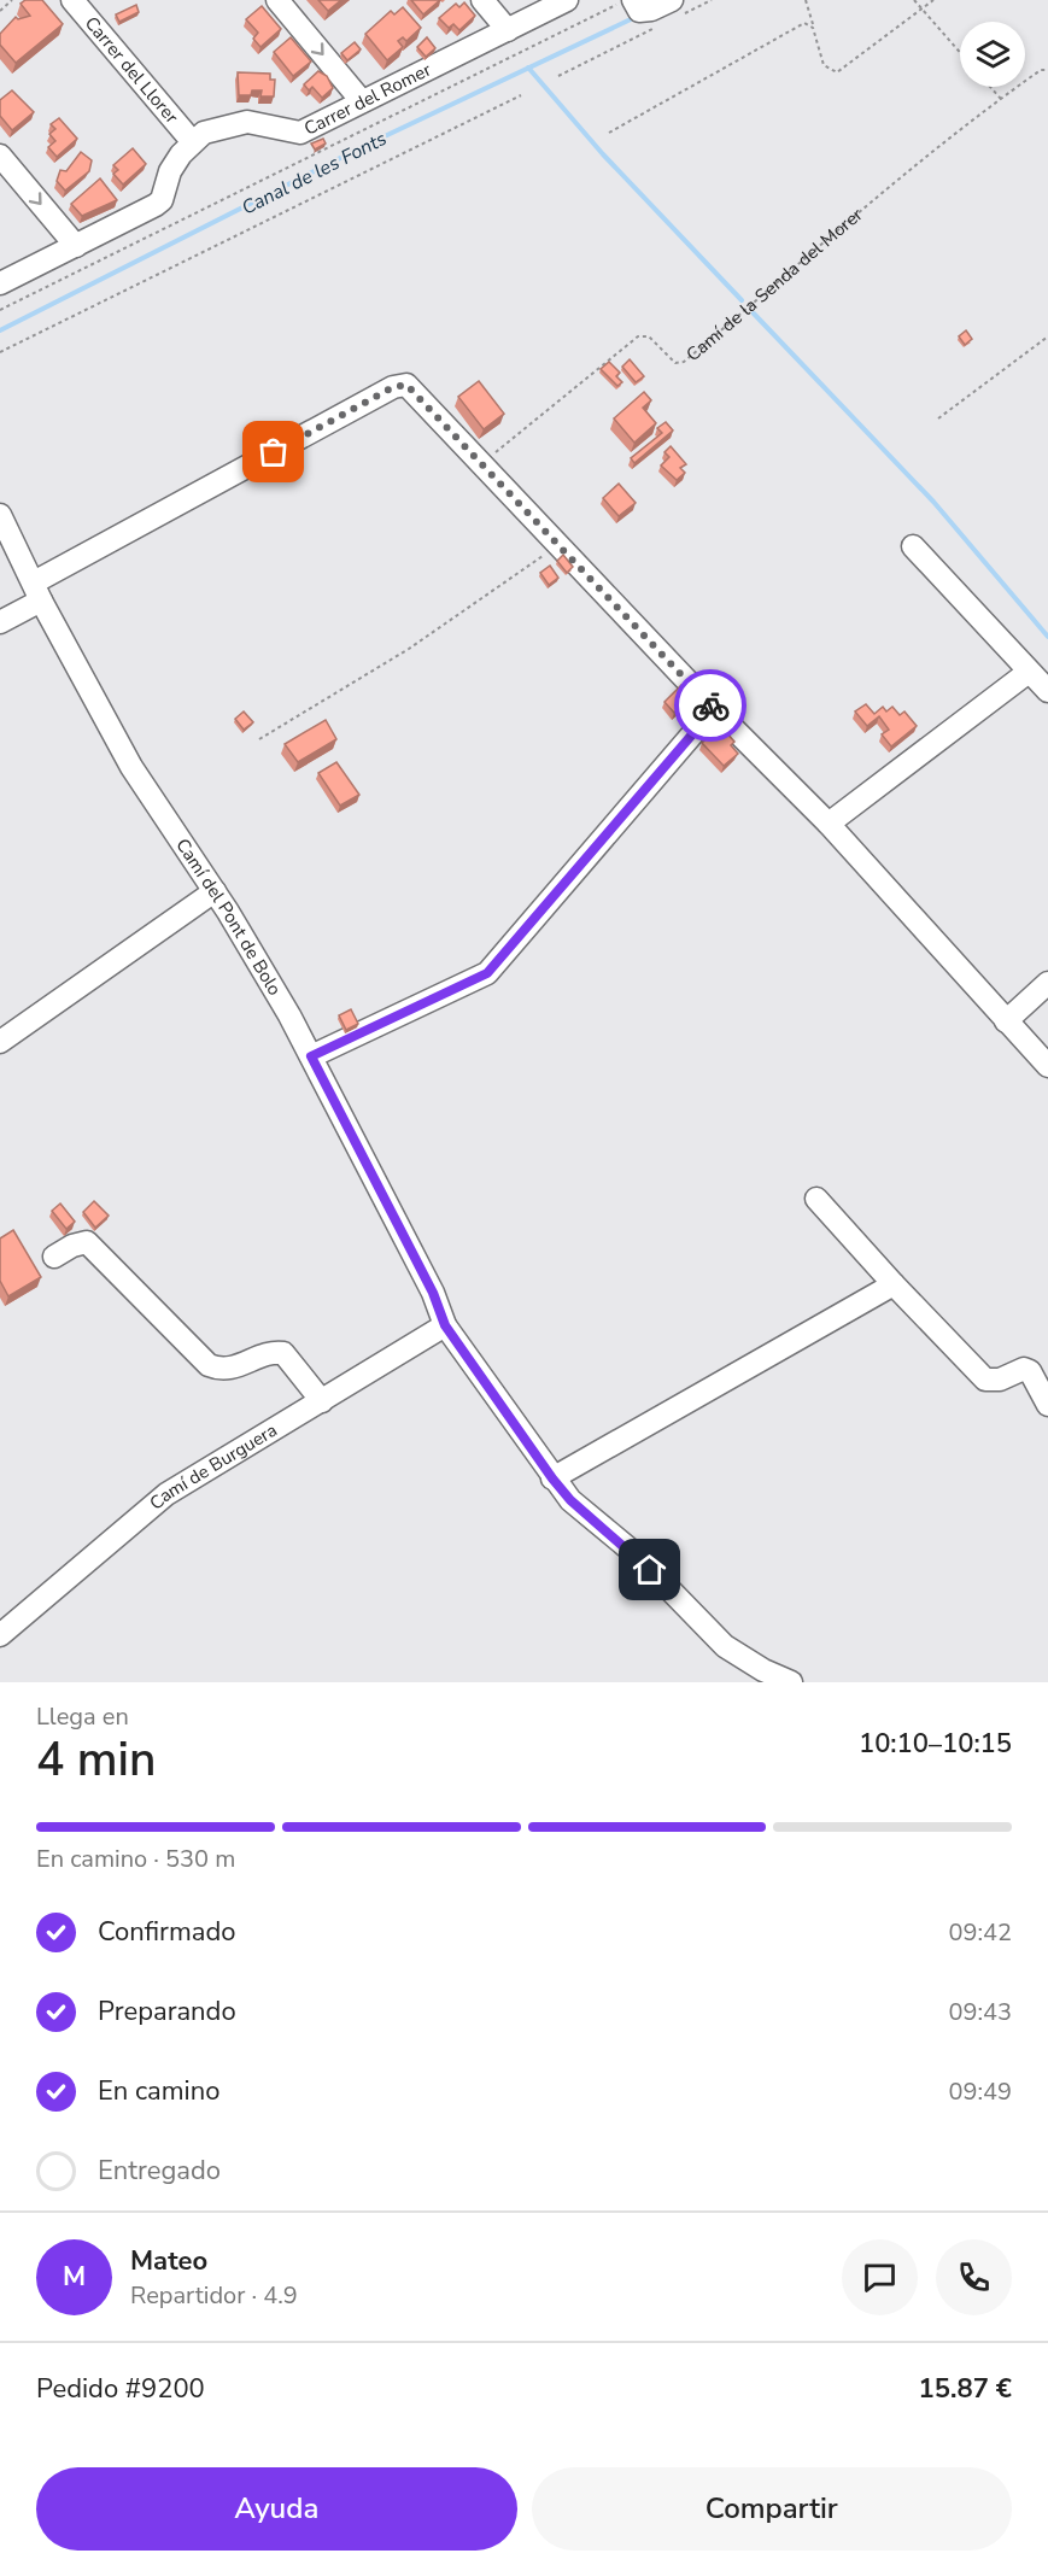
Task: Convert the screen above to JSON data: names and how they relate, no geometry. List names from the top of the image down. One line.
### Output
{"streets":{"street":["Carrer del Llorer","Carrer del Romer","Camí del Pont de Bolo","Camí de Burguera"],"path":["Camí de la Senda del Morer"]},"crossings":[["Carrer del Llorer","Carrer del Romer"],["Camí del Pont de Bolo","Camí de Burguera"]],"water":["Canal de les Fonts"],"page":{"heading":["4 min","Llega en","10:10–10:15"],"panel":["Mateo","Repartidor · 4.9","Pedido #9200","15.87 €"],"bar":"En camino · 530 m","list":[["Confirmado","09:42"],["Preparando","09:43"],["En camino","09:49"],"Entregado"],"round":"M","buttons":["Ayuda","Compartir"]}}
